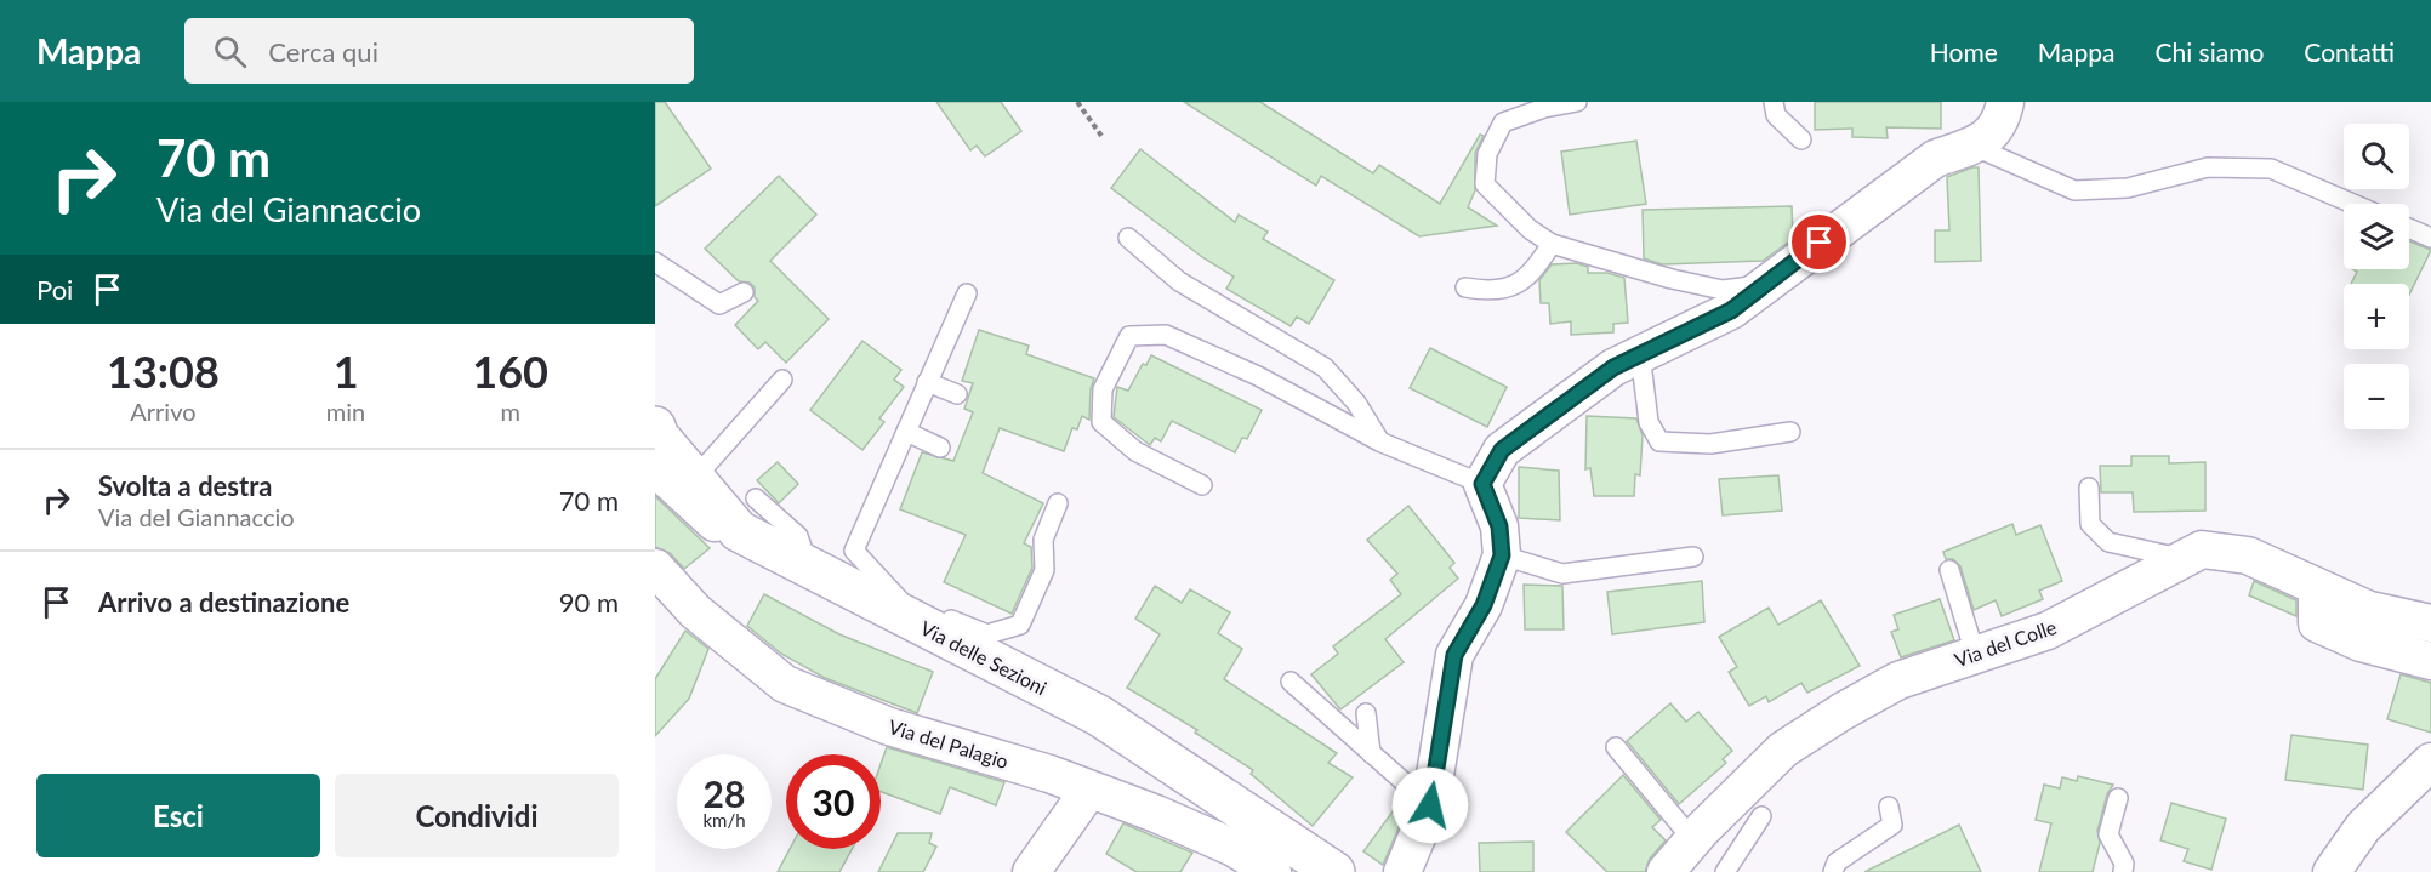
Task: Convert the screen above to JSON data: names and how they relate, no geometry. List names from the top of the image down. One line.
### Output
{"streets":{"street":["Via del Colle","Via delle Sezioni","Via del Palagio"]},"page":{"header":"Mappa","search":"Cerca qui","nav":["Home","Mappa","Chi siamo","Contatti"],"turn":["70 m","Via del Giannaccio"],"map_buttons":["+","−"],"then":"Poi","eta":["13:08","Arrivo","1","min","160","m"],"list":[{"name":"Svolta a destra","note":"Via del Giannaccio","value":"70 m"},{"name":"Arrivo a destinazione","value":"90 m"}],"speed":"28 km/h","limit":"30","buttons":["Esci","Condividi"]}}
